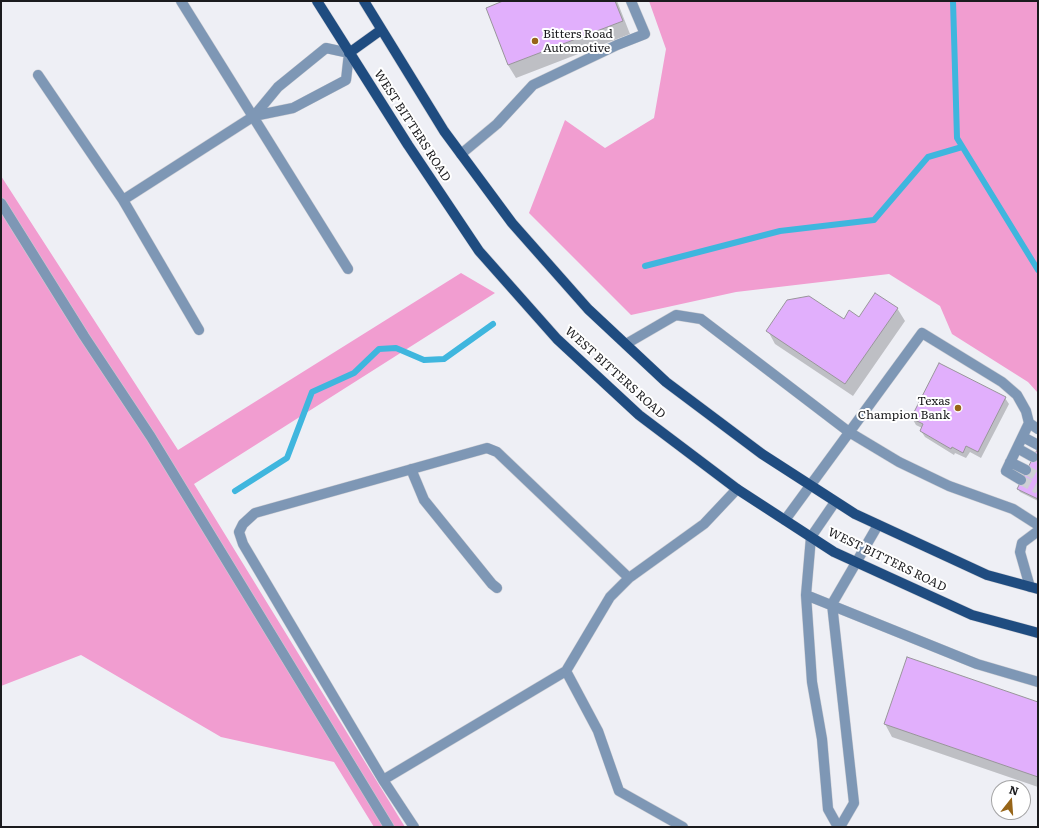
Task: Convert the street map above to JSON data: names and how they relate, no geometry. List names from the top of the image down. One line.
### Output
{"streets":{"main road":["WEST BITTERS ROAD"]},"places":["Bitters Road Automotive","Texas Champion Bank"],"north":"top"}
